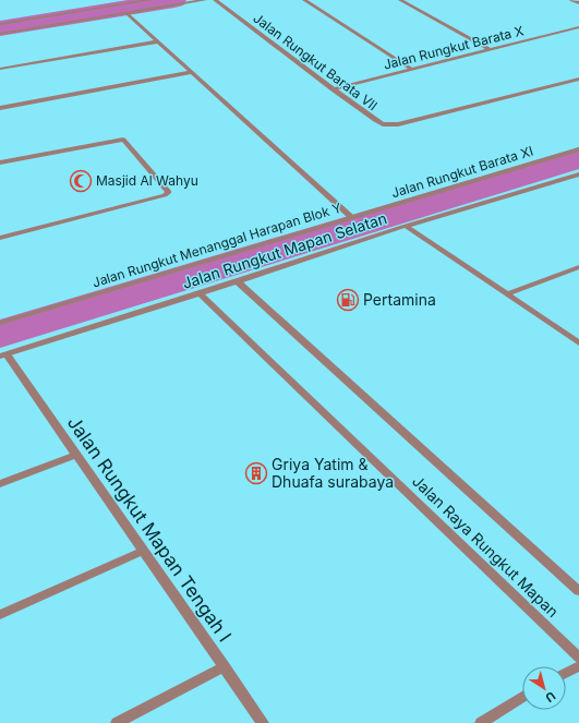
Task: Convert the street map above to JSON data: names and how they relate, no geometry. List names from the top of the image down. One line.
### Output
{"streets":{"street":["Jalan Rungkut Barata X","Jalan Rungkut Barata VII","Jalan Rungkut Barata XI","Jalan Rungkut Menanggal Harapan Blok Y","Jalan Rungkut Mapan Selatan","Jalan Rungkut Mapan Tengah I","Jalan Raya Rungkut Mapan"]},"crossings":[["Jalan Rungkut Barata X","Jalan Rungkut Barata VII"],["Jalan Rungkut Barata XI","Jalan Rungkut Menanggal Harapan Blok Y"],["Jalan Rungkut Mapan Selatan","Jalan Rungkut Mapan Tengah I"],["Jalan Rungkut Mapan Selatan","Jalan Raya Rungkut Mapan"]],"places":{"mosque":["Masjid Al Wahyu"],"fuel station":["Pertamina"],"building":["Griya Yatim & Dhuafa surabaya"]},"north":"bottom right"}
